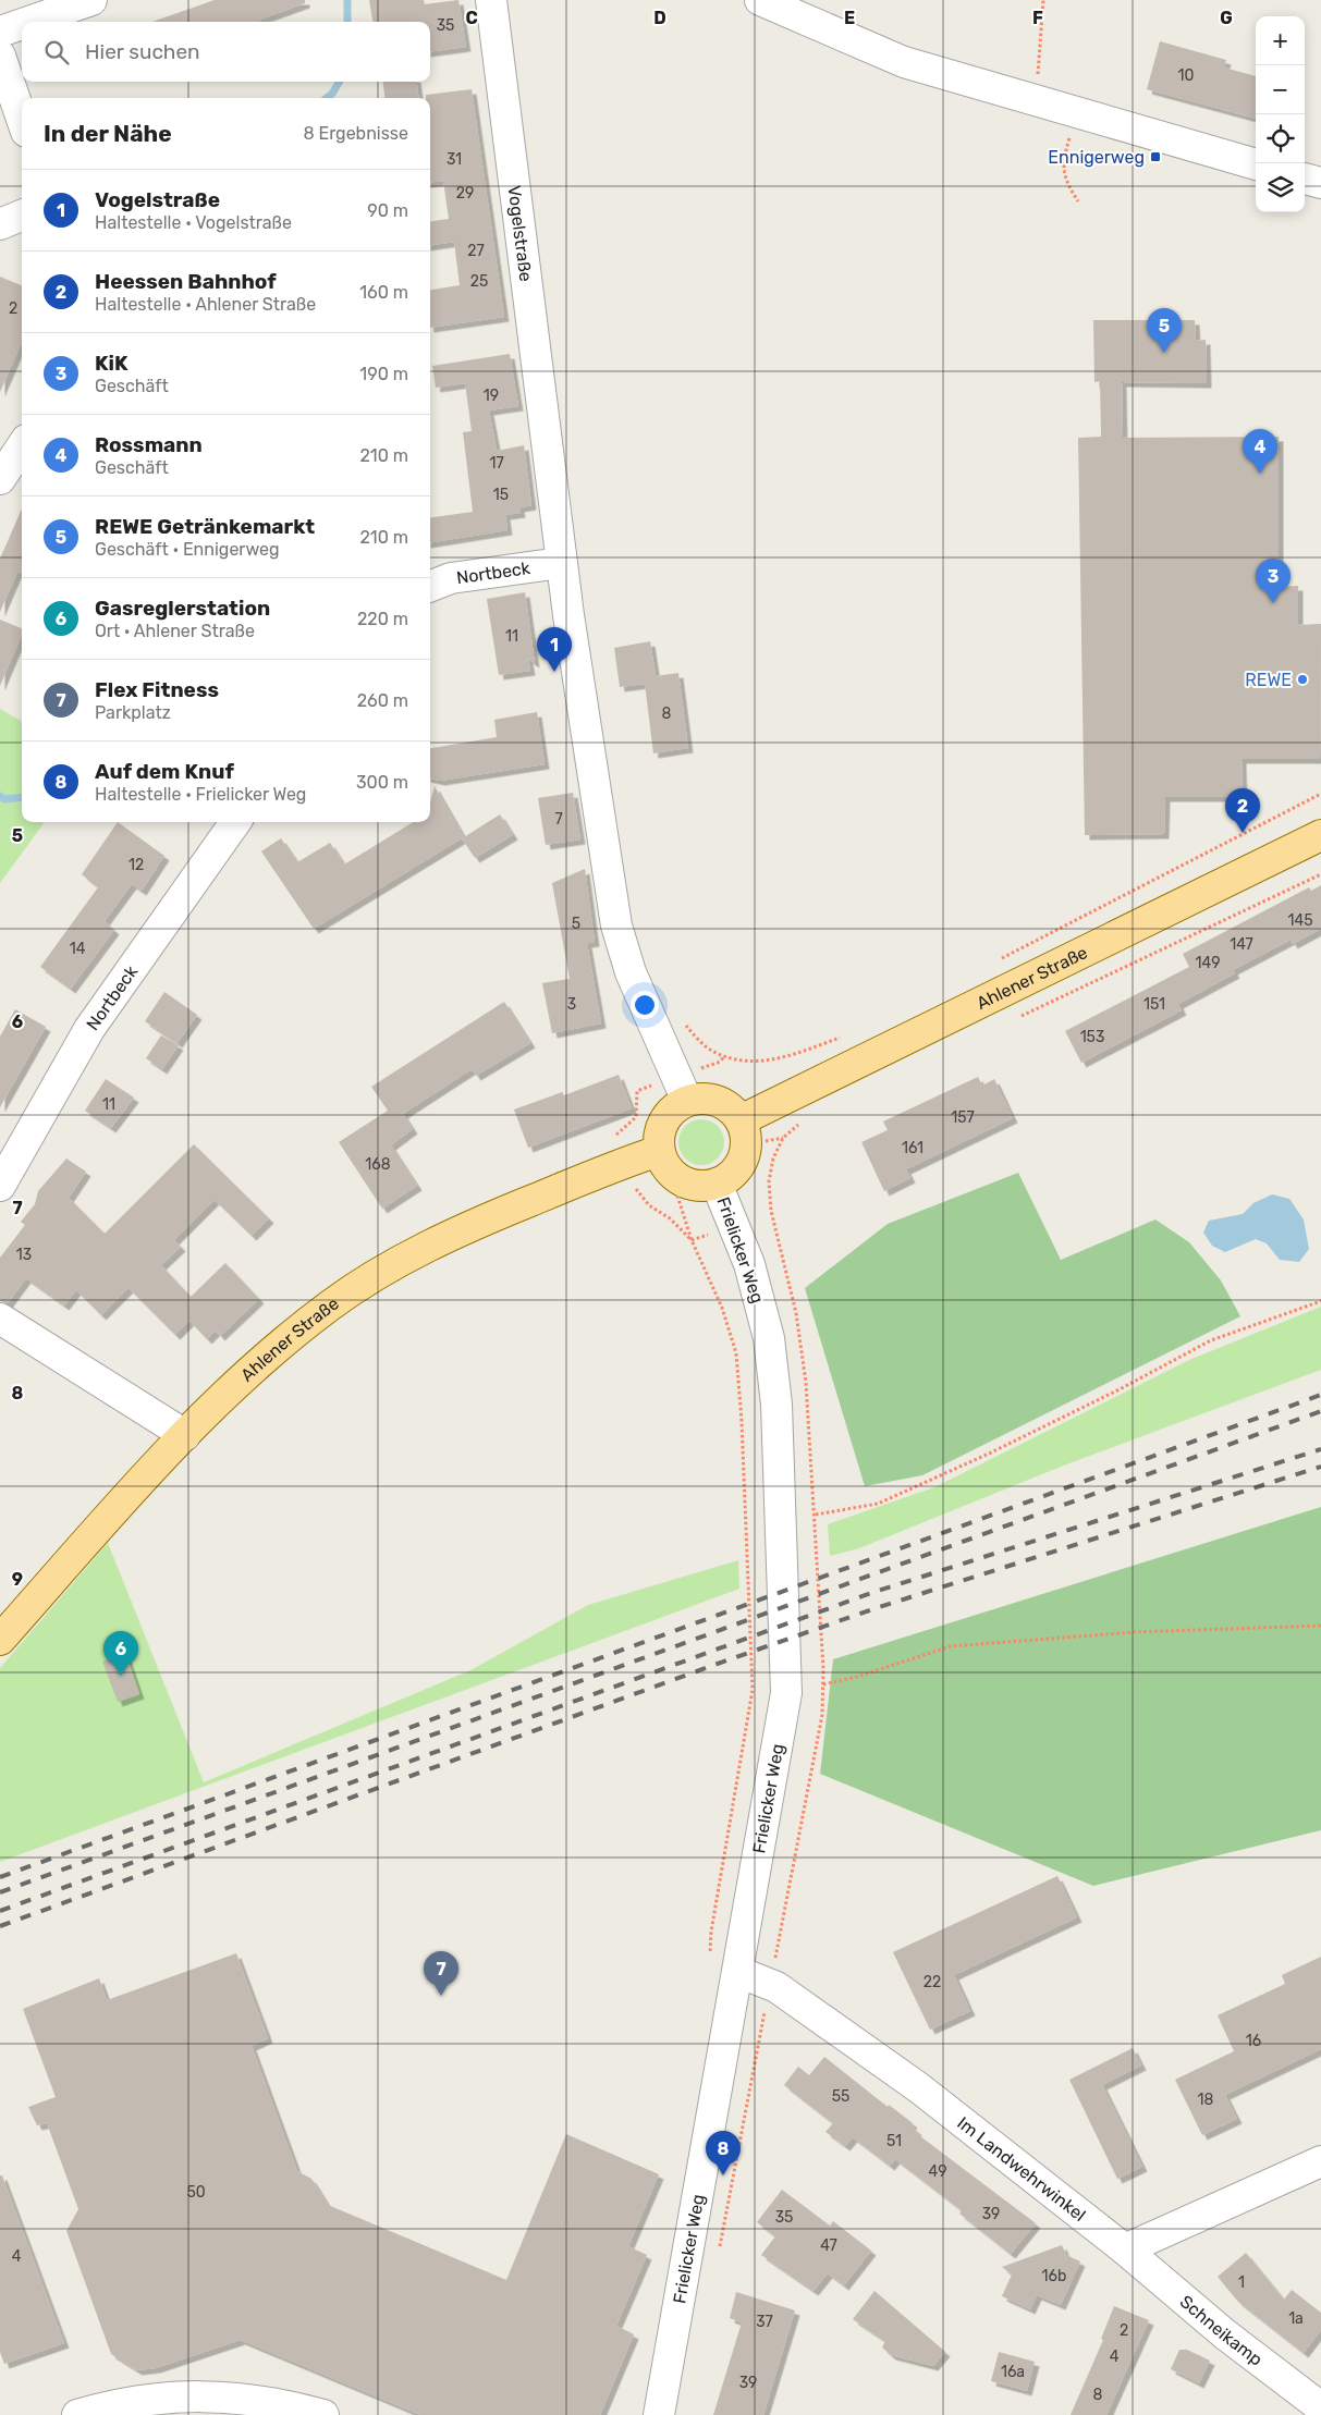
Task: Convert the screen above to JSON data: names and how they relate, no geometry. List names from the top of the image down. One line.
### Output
{"streets":{"main road":["Ahlener Straße"],"street":["Vogelstraße","Nortbeck","Frielicker Weg","Im Landwehrwinkel","Schneikamp"]},"crossings":[["Vogelstraße","Nortbeck"],["Vogelstraße","Ahlener Straße"],["Vogelstraße","Frielicker Weg"],["Ahlener Straße","Frielicker Weg"],["Frielicker Weg","Im Landwehrwinkel"],["Im Landwehrwinkel","Schneikamp"]],"places":{"transit":["Ennigerweg"],"other":["REWE"]},"house_numbers":["35","10","31","29","27","25","2","19","17","15","11","8","7","12","145","5","147","14","149","3","151","153","11","157","161","168","13","22","16","55","18","51","49","50","39","35","47","4","16b","1","1a","37","2","4","16a","39","8"],"page":{"map_buttons":["+","−"],"search":"Hier suchen","heading":["In der Nähe","8 Ergebnisse"],"list":[{"mark":"1","name":"Vogelstraße","note":"Haltestelle · Vogelstraße","value":"90 m"},{"mark":"2","name":"Heessen Bahnhof","note":"Haltestelle · Ahlener Straße","value":"160 m"},{"mark":"3","name":"KiK","note":"Geschäft","value":"190 m"},{"mark":"4","name":"Rossmann","note":"Geschäft","value":"210 m"},{"mark":"5","name":"REWE Getränkemarkt","note":"Geschäft · Ennigerweg","value":"210 m"},{"mark":"6","name":"Gasreglerstation","note":"Ort · Ahlener Straße","value":"220 m"},{"mark":"7","name":"Flex Fitness","note":"Parkplatz","value":"260 m"},{"mark":"8","name":"Auf dem Knuf","note":"Haltestelle · Frielicker Weg","value":"300 m"}],"pins":["5","4","3","1","2","6","7","8"]},"grid":{"columns":["C","D","E","F","G"],"rows":["5","6","7","8","9"]}}
